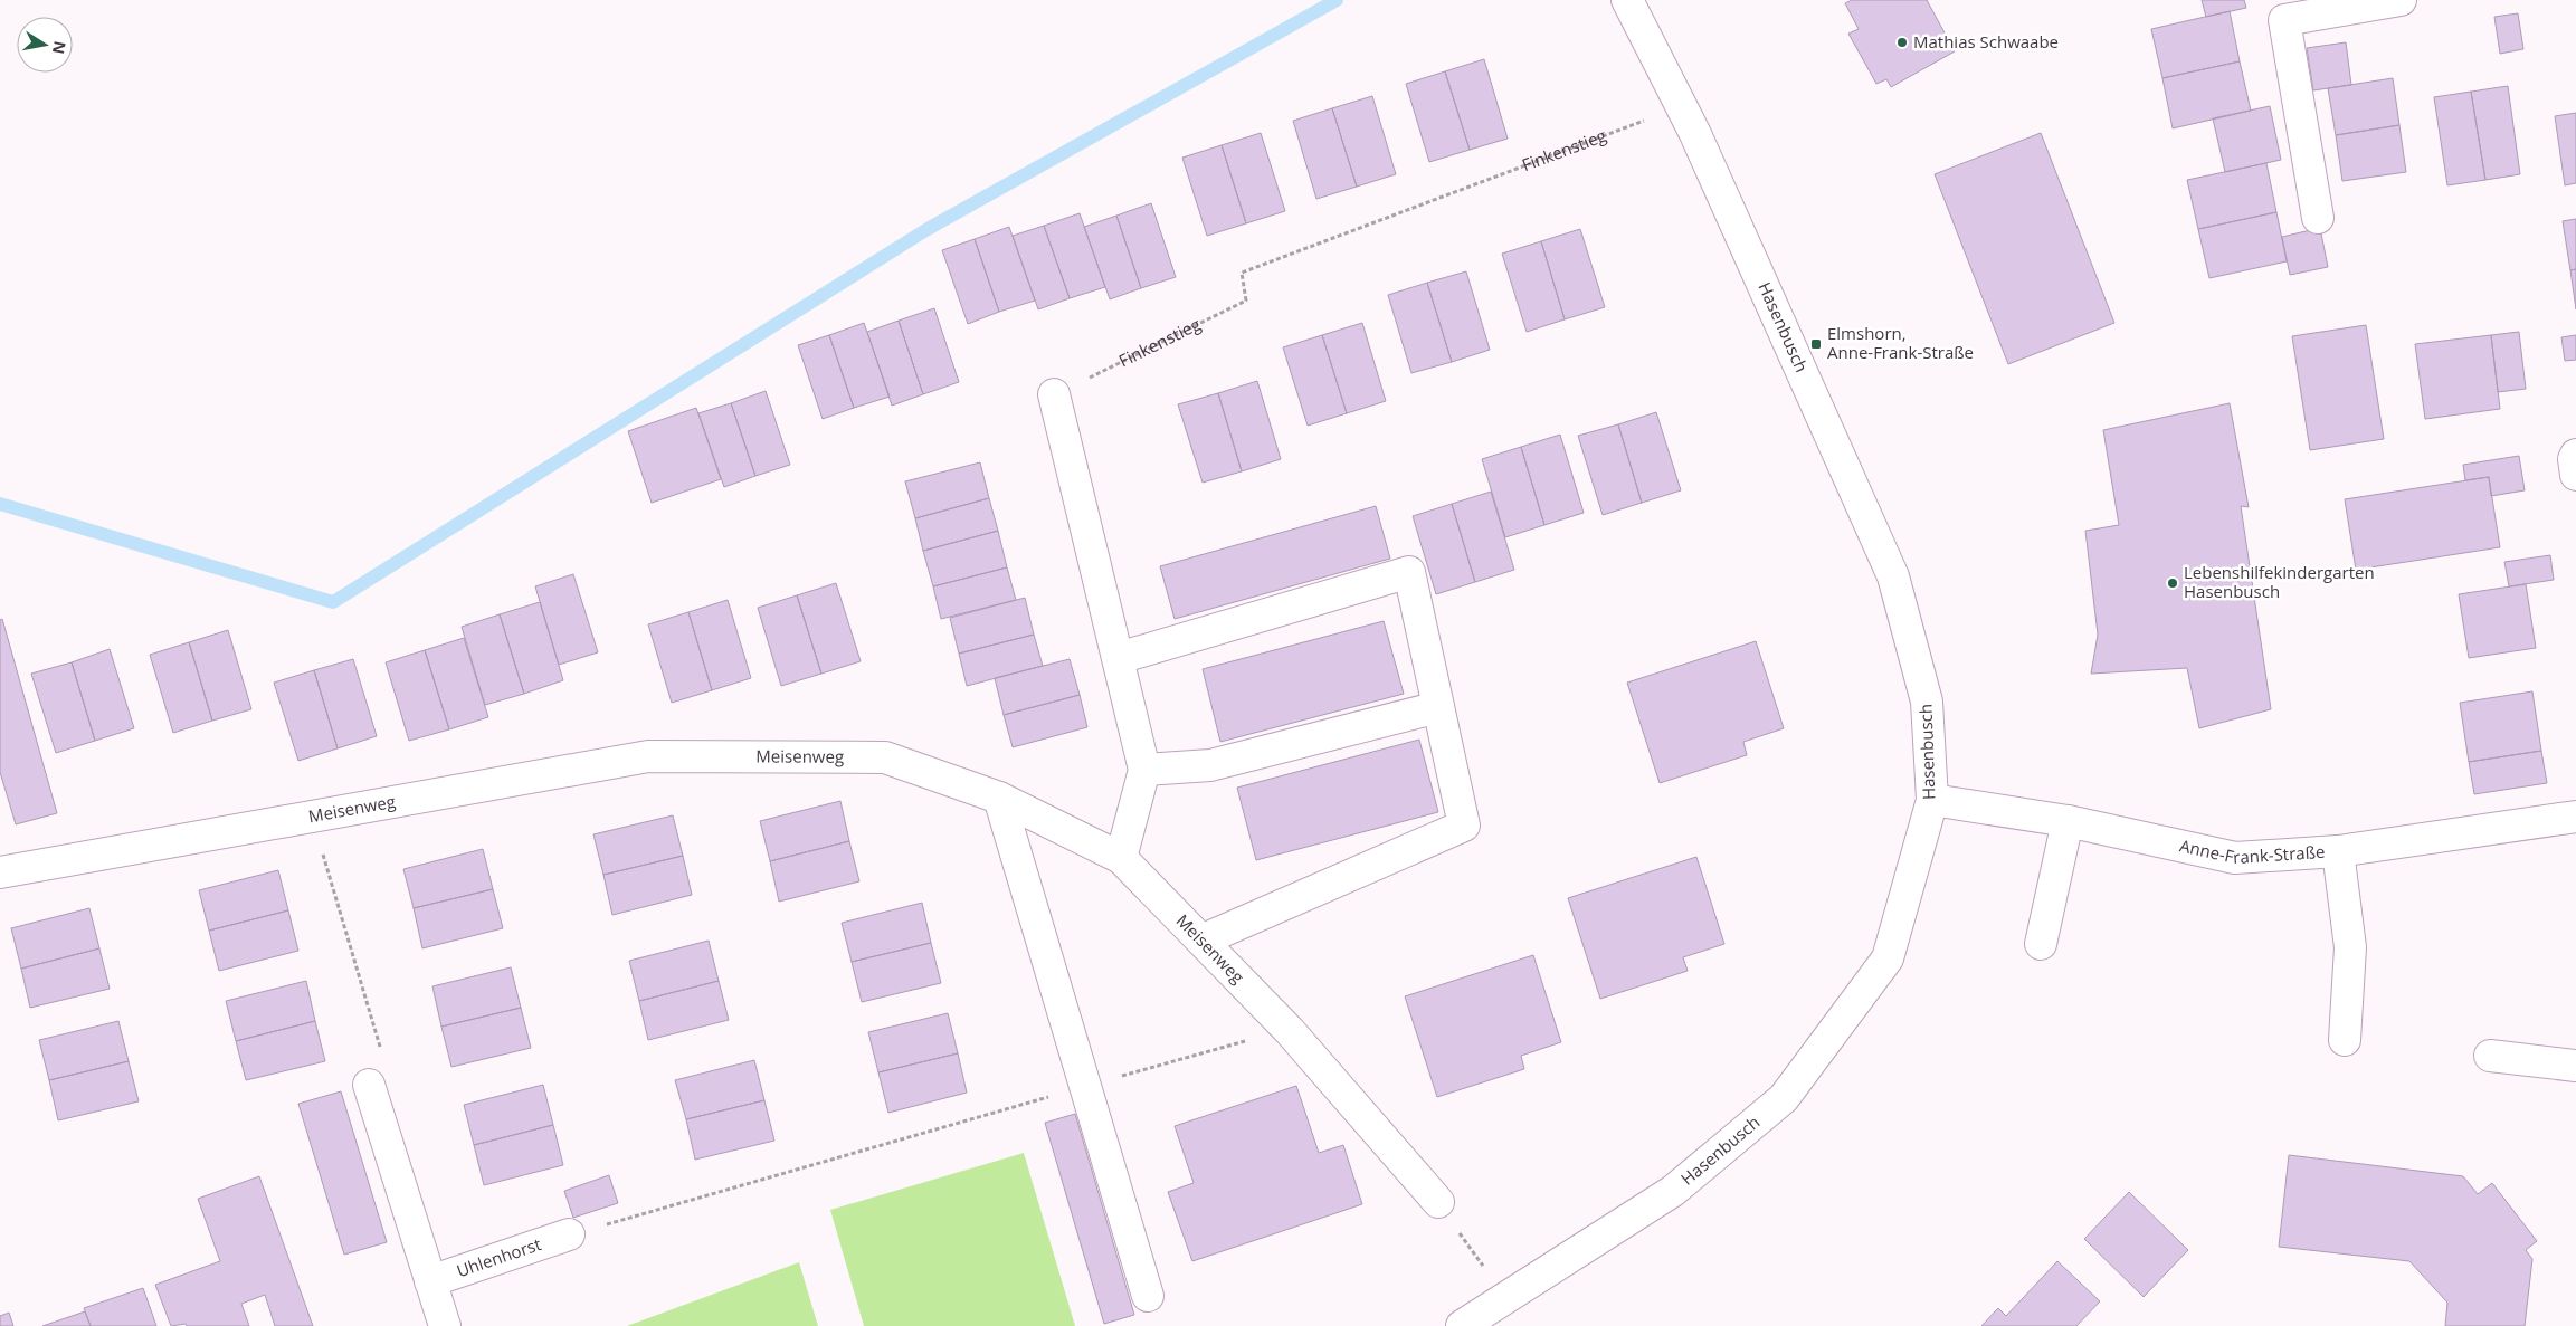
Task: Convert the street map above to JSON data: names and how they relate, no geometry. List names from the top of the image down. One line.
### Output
{"streets":{"street":["Hasenbusch","Meisenweg","Anne-Frank-Straße","Uhlenhorst"],"path":["Finkenstieg"]},"crossings":[["Finkenstieg","Hasenbusch"],["Hasenbusch","Anne-Frank-Straße"]],"places":{"other":["Mathias Schwaabe","Lebenshilfekindergarten Hasenbusch"],"transit":["Elmshorn, Anne-Frank-Straße"]},"north":"right"}
